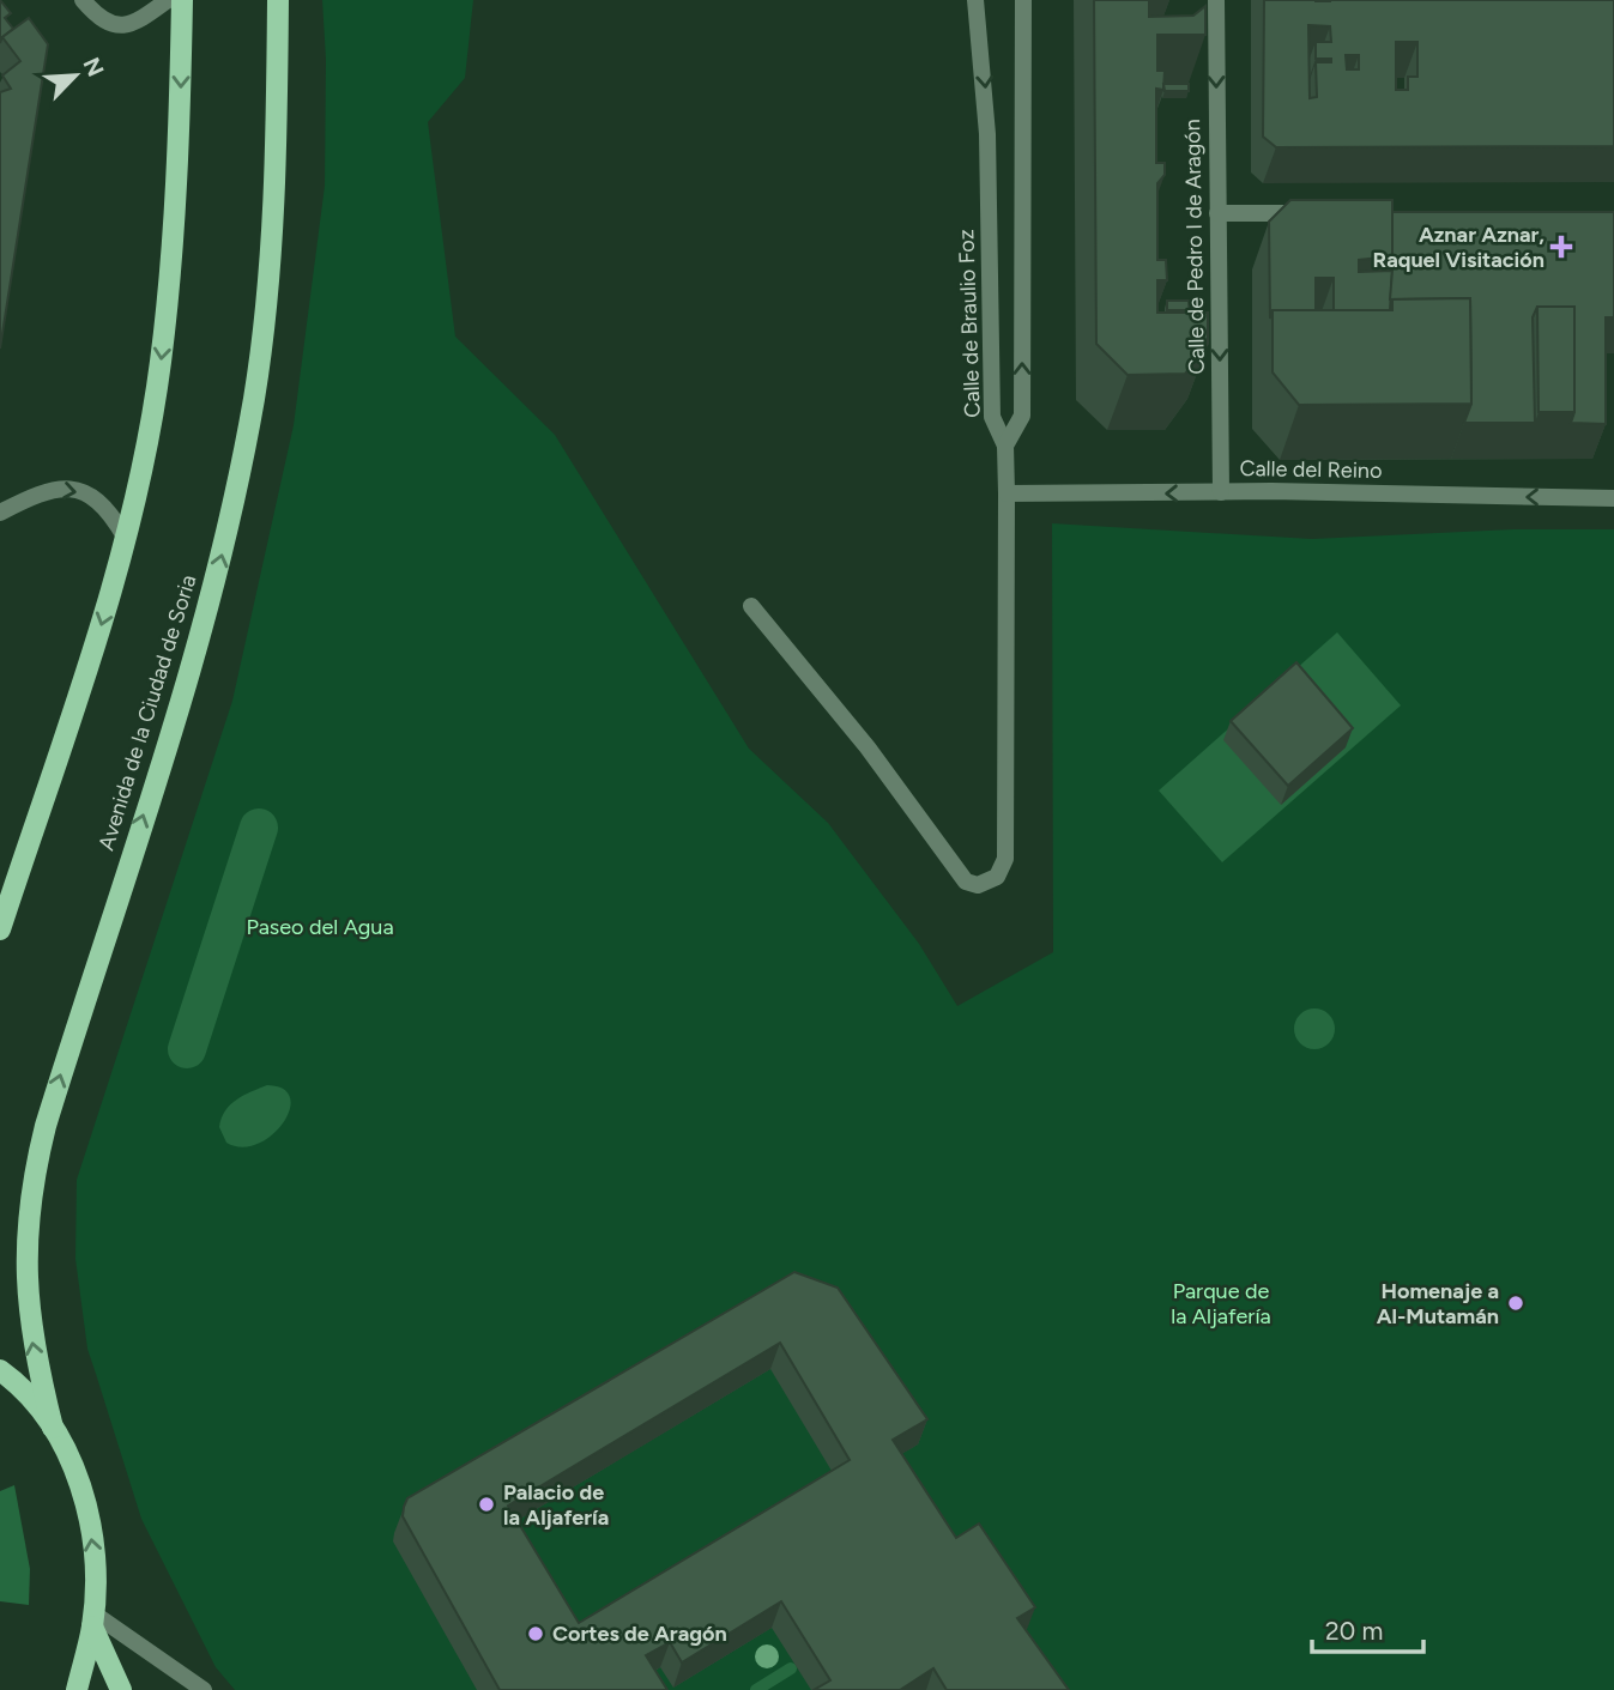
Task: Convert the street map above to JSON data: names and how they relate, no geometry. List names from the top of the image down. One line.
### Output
{"streets":{"main road":["Avenida de la Ciudad de Soria"],"street":["Calle de Pedro I de Aragón","Calle de Braulio Foz","Calle del Reino"]},"crossings":[["Calle de Pedro I de Aragón","Calle del Reino"]],"one_way":["Calle de Pedro I de Aragón","Calle del Reino"],"parks":["Paseo del Agua","Parque de la Aljafería"],"places":{"health":["Aznar Aznar, Raquel Visitación"],"other":["Homenaje a Al-Mutamán","Palacio de la Aljafería","Cortes de Aragón"]},"scale_bar":"20 m","north":"top right"}
